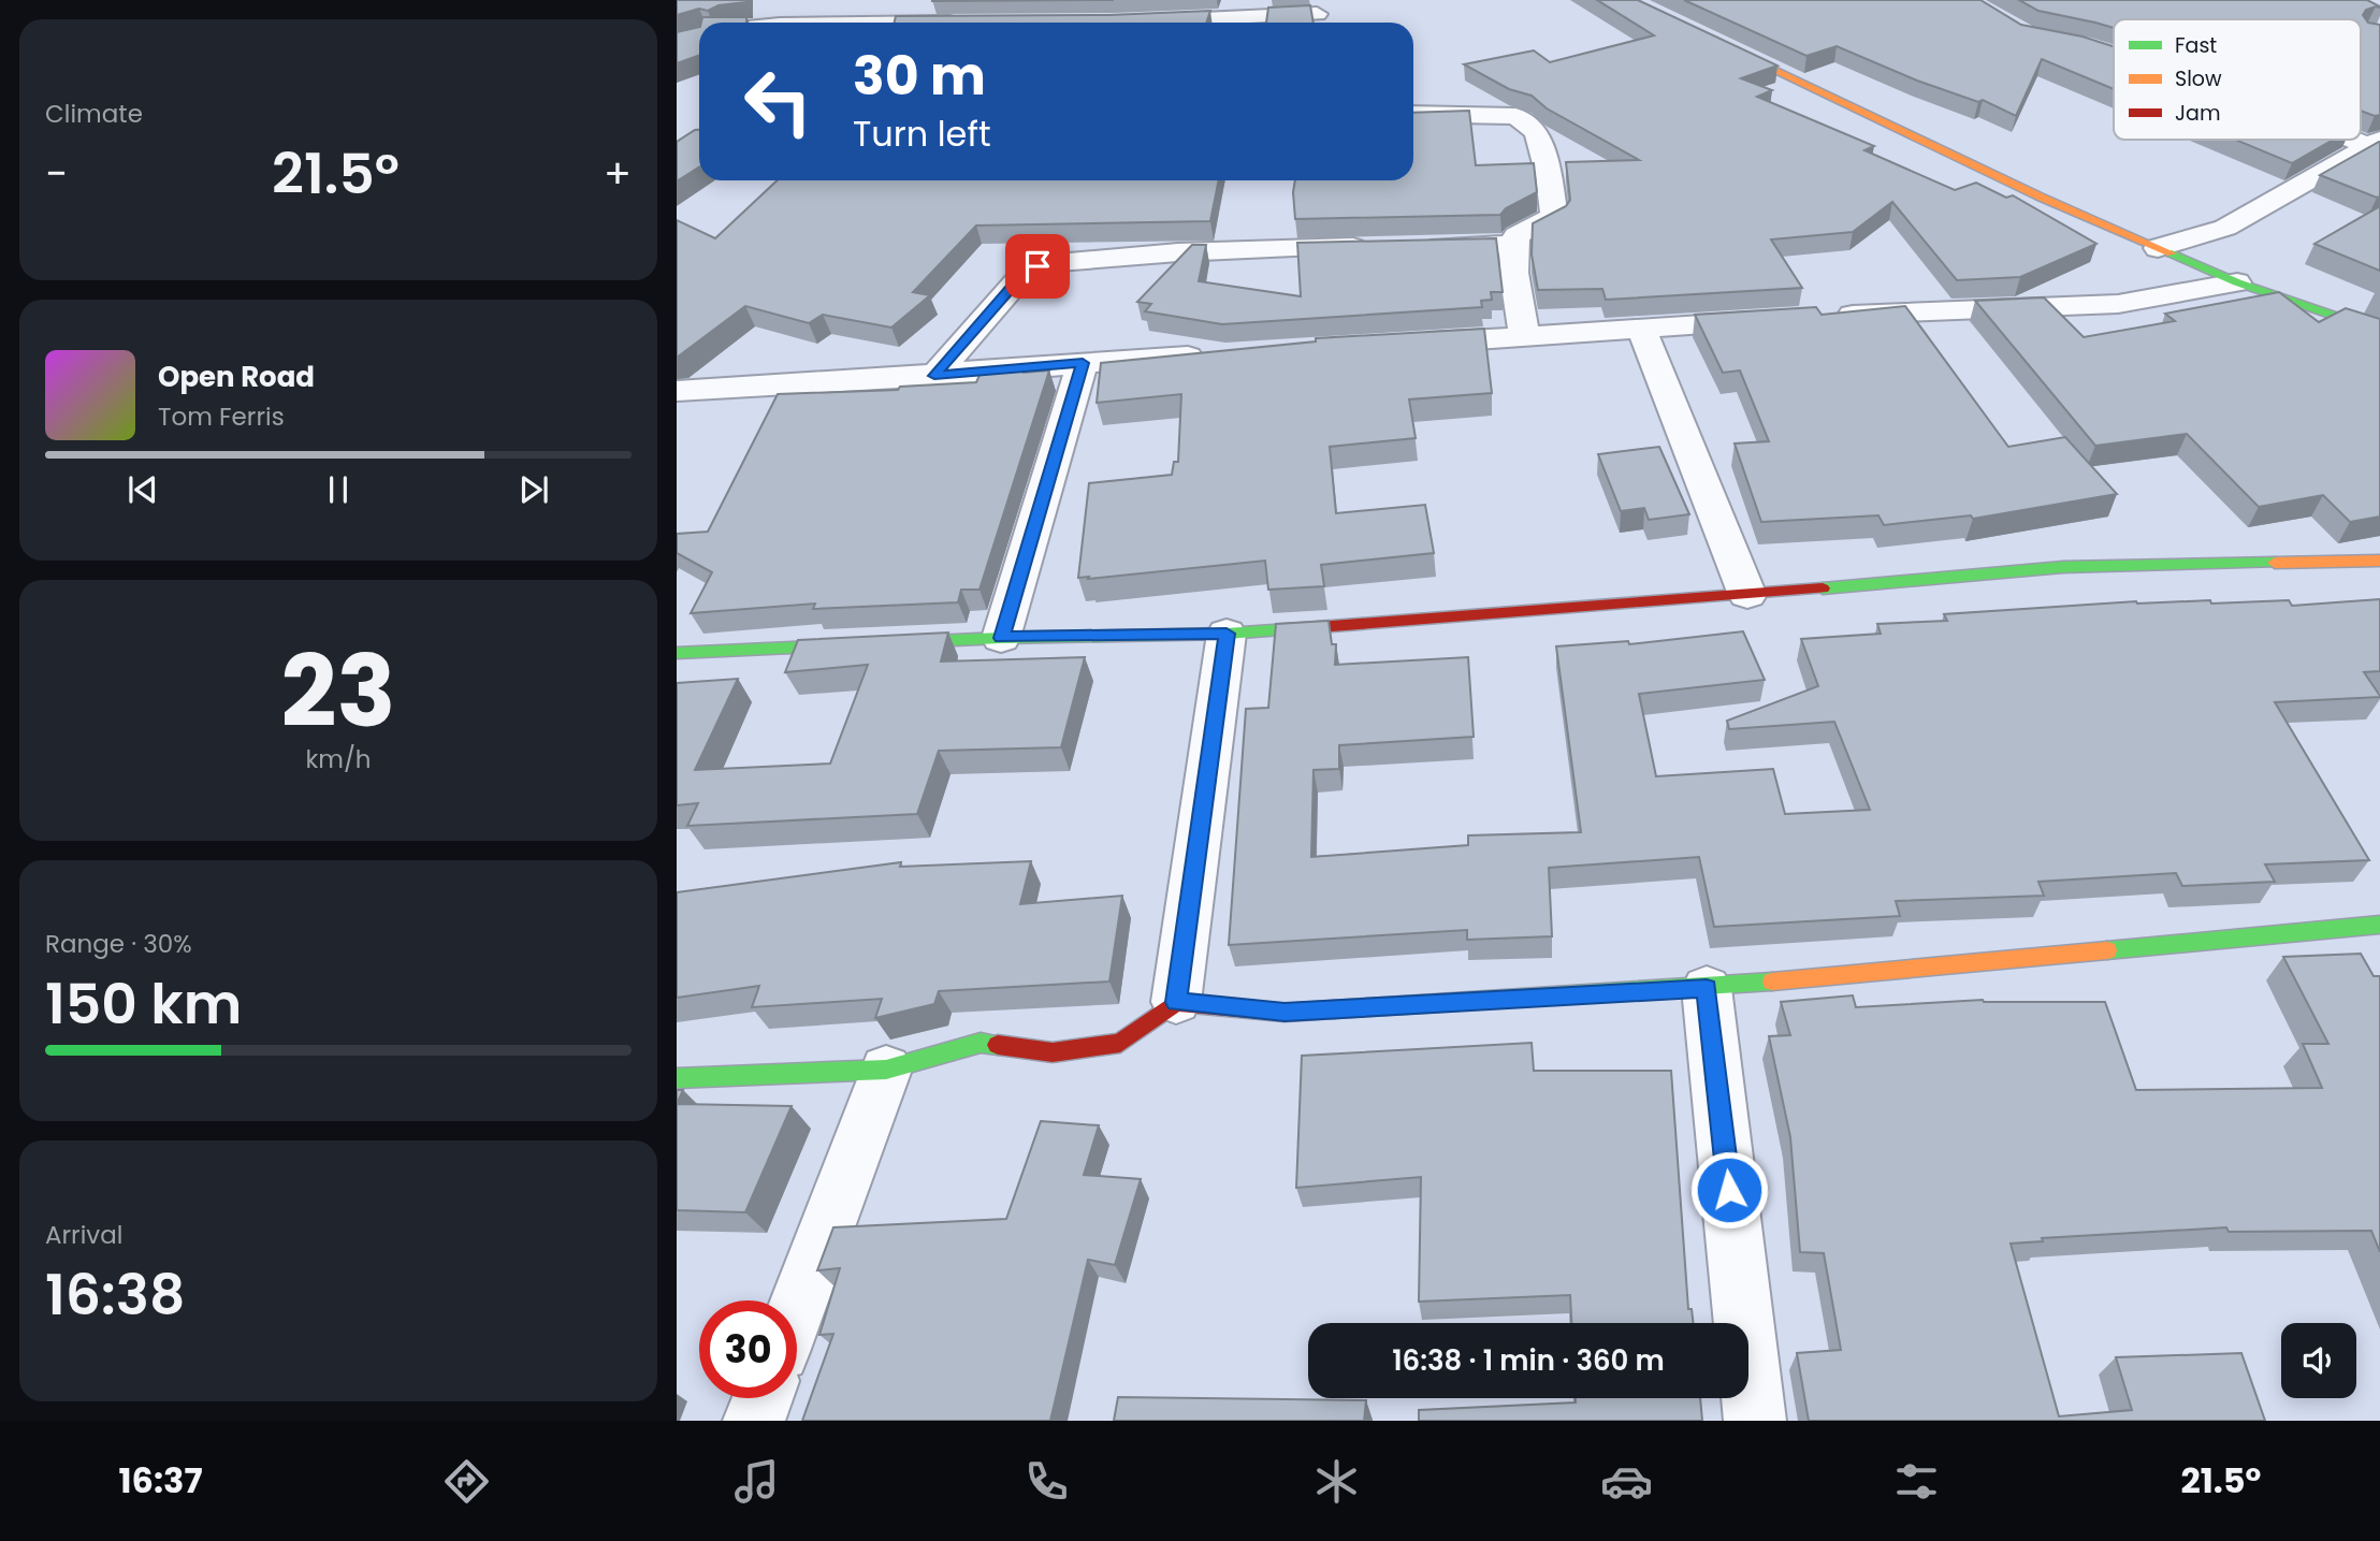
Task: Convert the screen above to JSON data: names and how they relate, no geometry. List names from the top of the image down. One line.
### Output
{"legend":["Fast","Slow","Jam"],"page":{"tile":["Climate",["23","km/h"],["Range · 30%","150 km"],["Arrival","16:38"]],"turn":["30 m","Turn left"],"heat":["−","21.5°","+"],"song":["Open Road","Tom Ferris"],"limit":"30","trip":"16:38 · 1 min · 360 m","tabs":["16:37","21.5°"]}}
